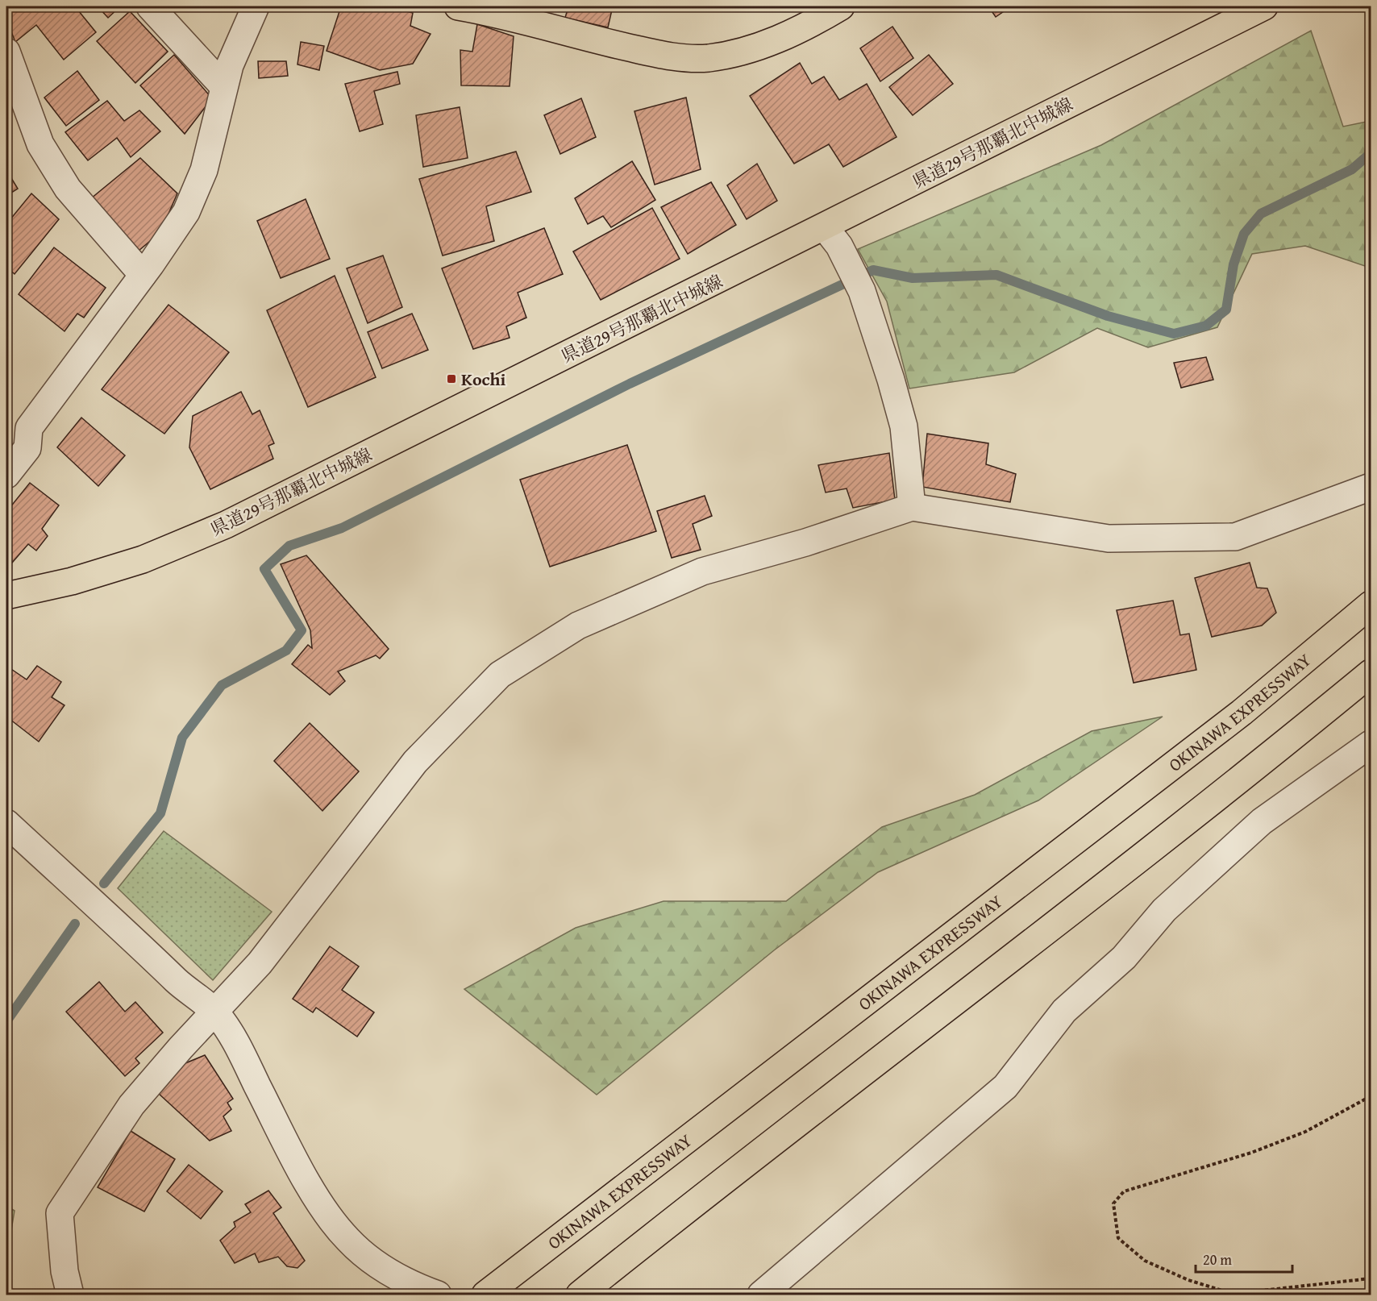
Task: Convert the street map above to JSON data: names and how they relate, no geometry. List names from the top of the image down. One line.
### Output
{"streets":{"main road":["県道29号那覇北中城線","OKINAWA EXPRESSWAY"]},"places":{"transit":["Kochi"]},"scale_bar":"20 m"}
